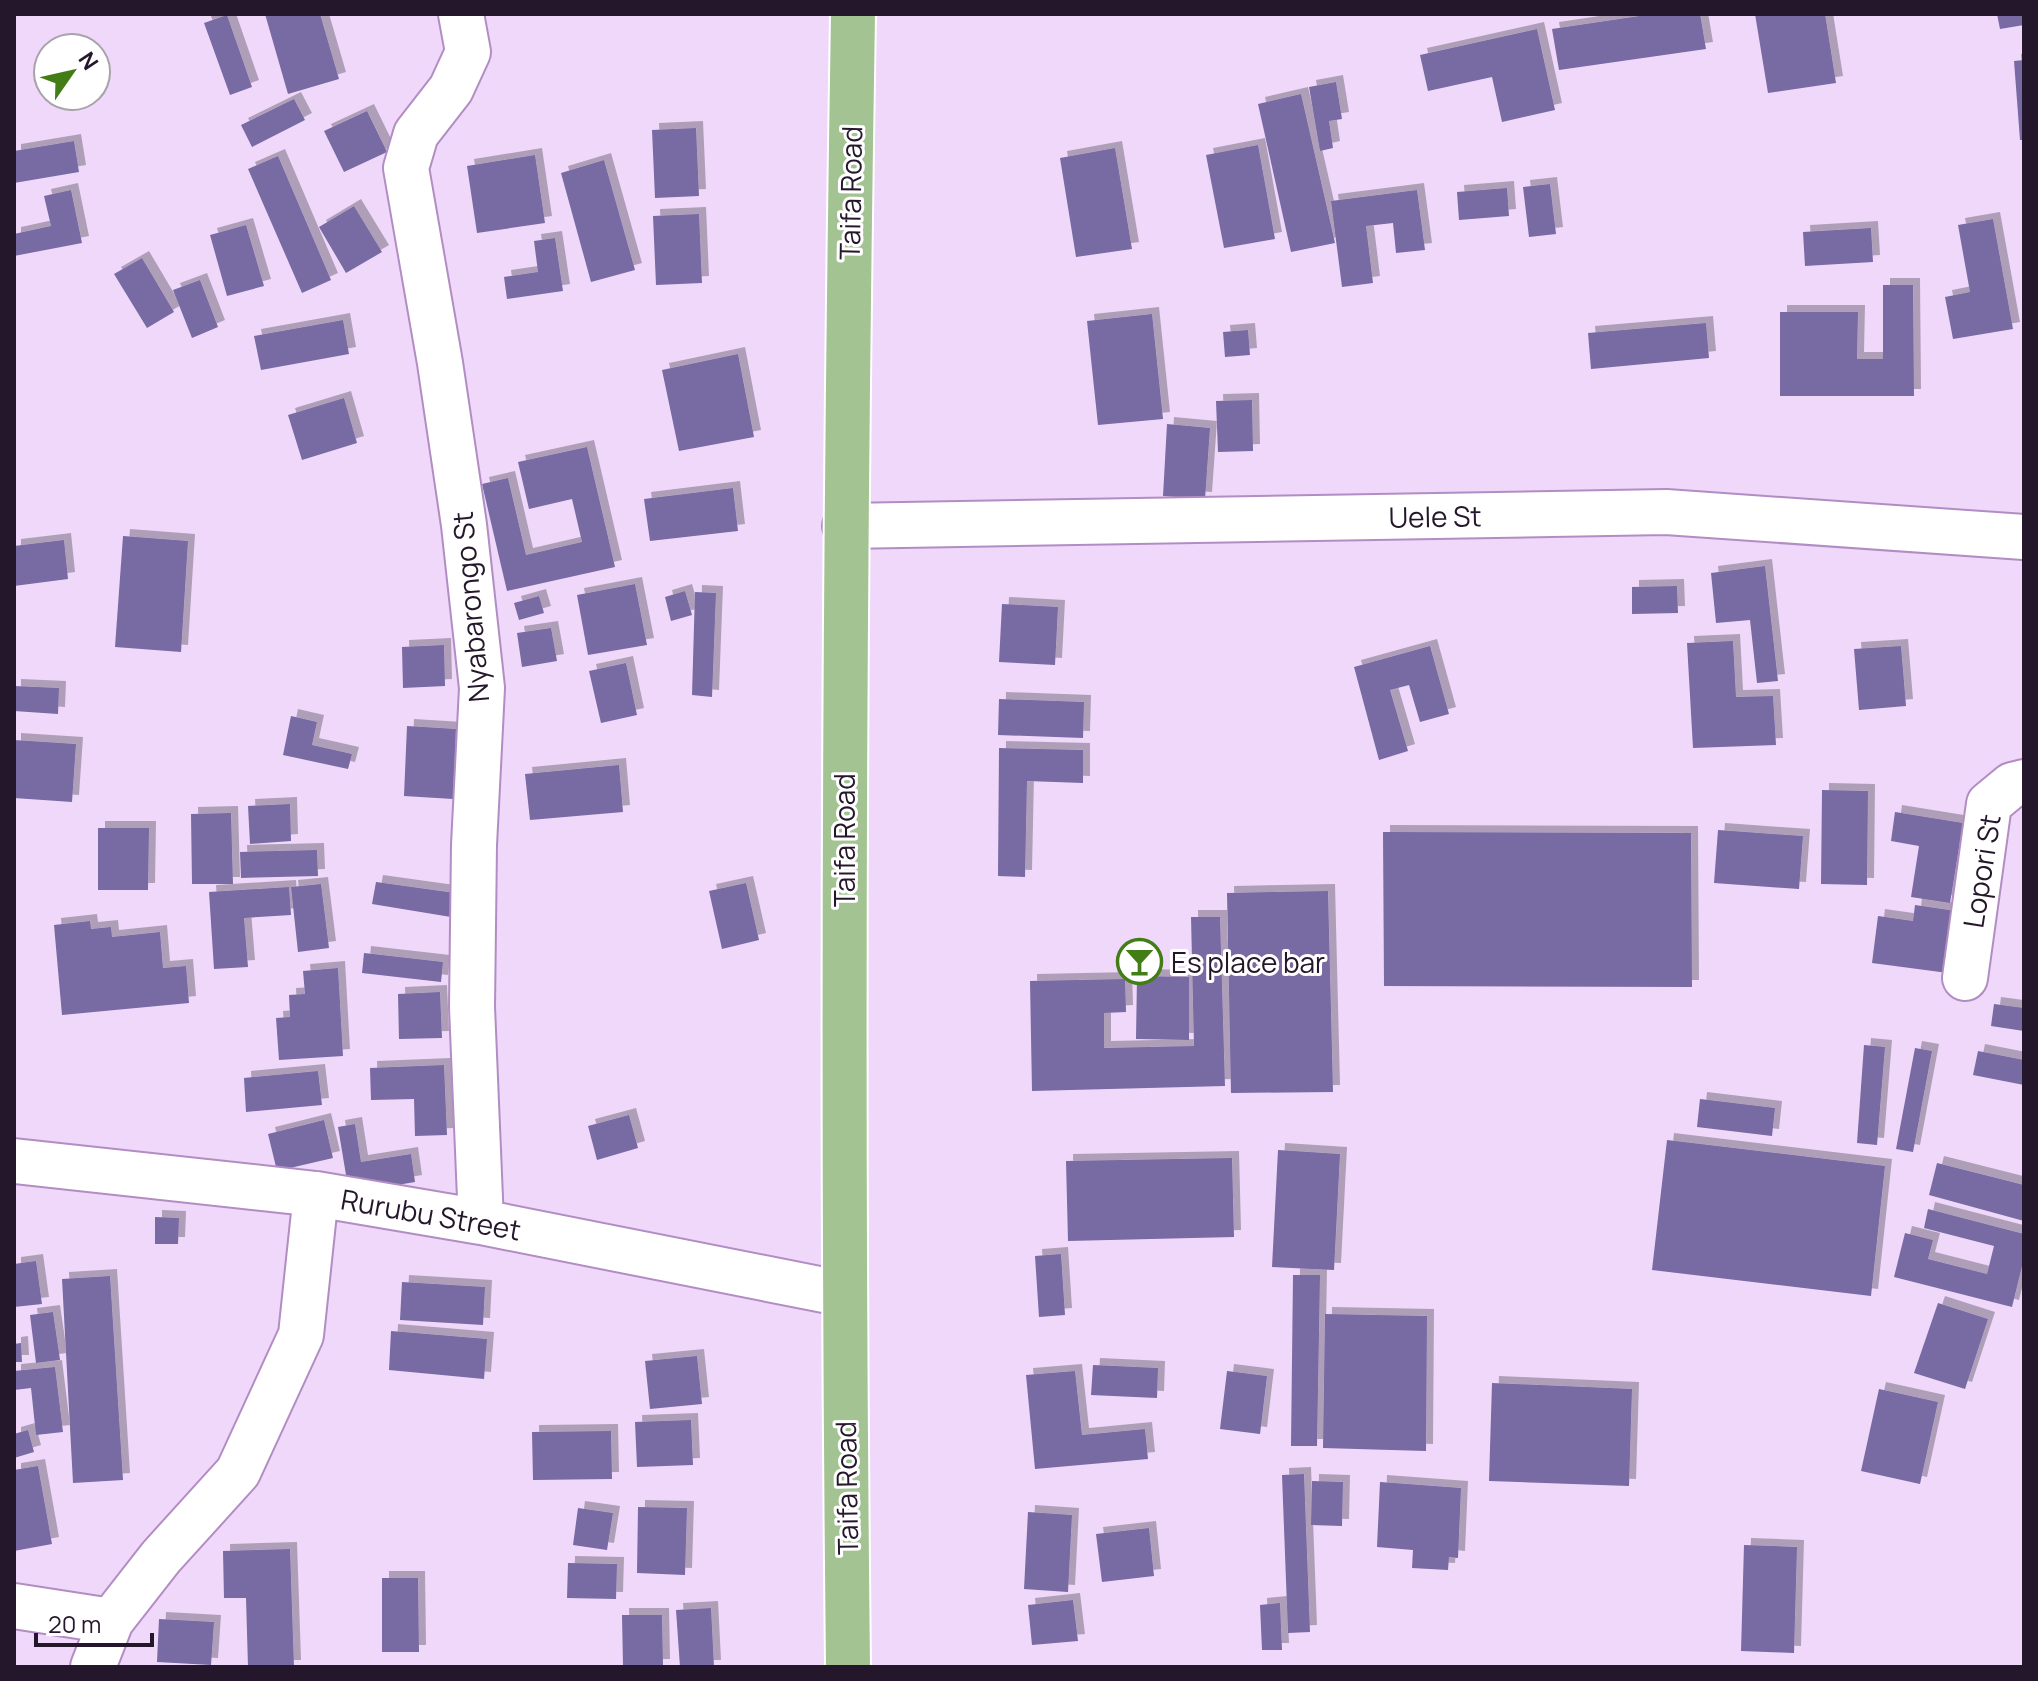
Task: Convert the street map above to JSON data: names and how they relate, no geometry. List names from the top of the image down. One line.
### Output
{"streets":{"highway":["Taifa Road"],"street":["Uele St","Nyabarongo St","Lopori St","Rurubu Street"]},"crossings":[["Taifa Road","Uele St"],["Taifa Road","Rurubu Street"],["Nyabarongo St","Rurubu Street"]],"places":{"bar":["Es place bar"]},"scale_bar":"20 m","north":"top right"}
